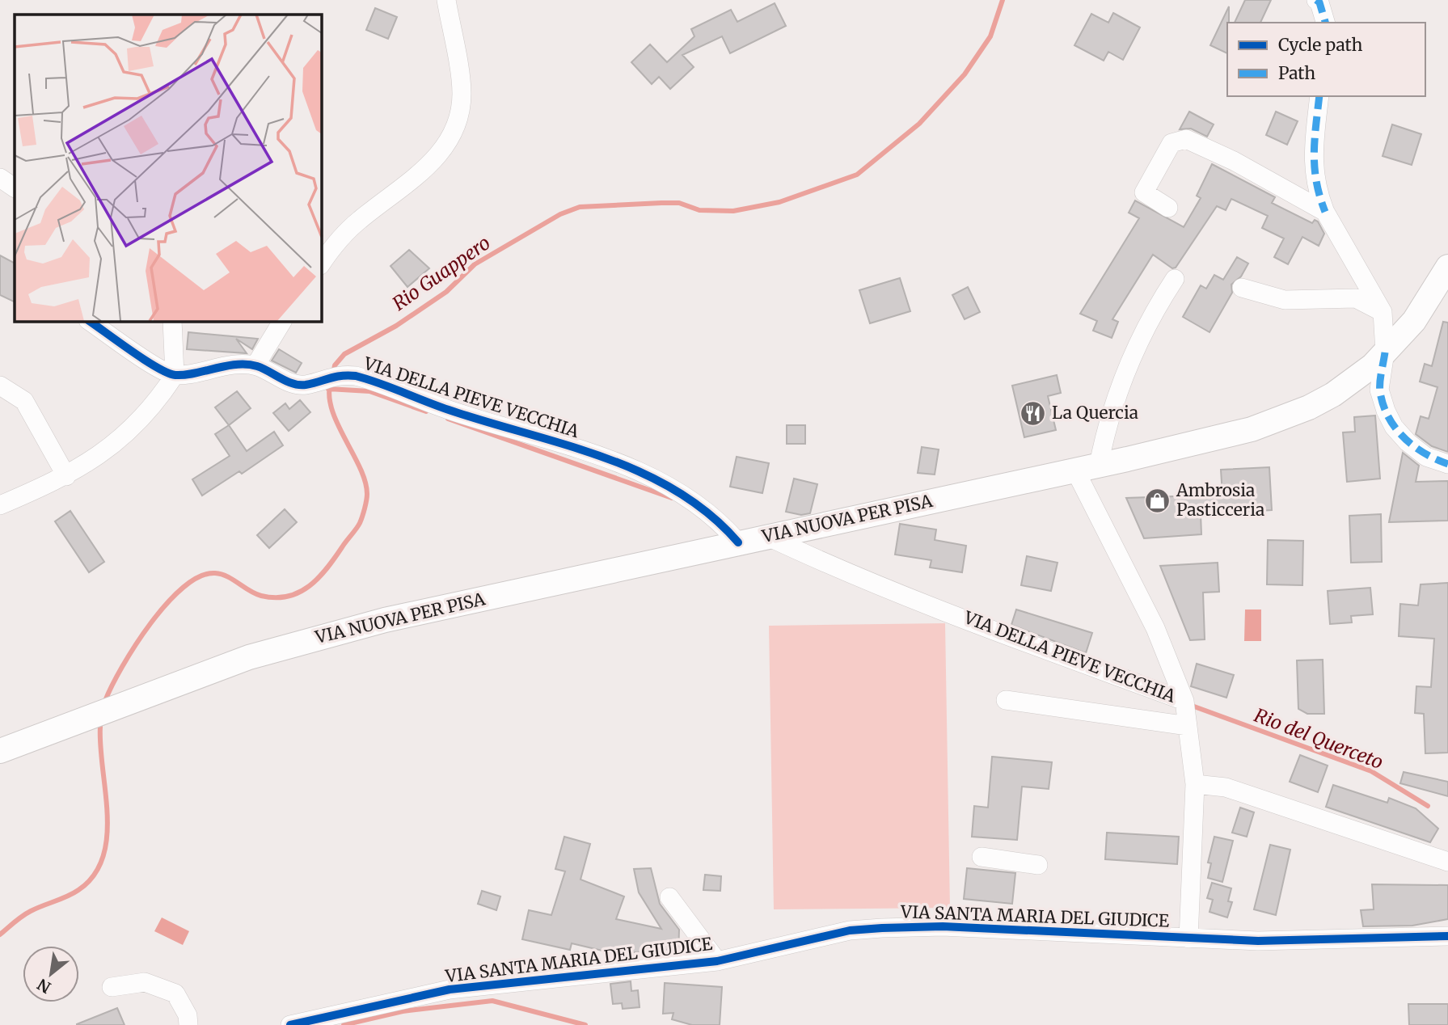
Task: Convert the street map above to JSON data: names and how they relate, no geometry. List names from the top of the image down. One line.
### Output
{"streets":{"main road":["VIA NUOVA PER PISA"],"street":["VIA DELLA PIEVE VECCHIA","VIA SANTA MARIA DEL GIUDICE"]},"crossings":[["VIA DELLA PIEVE VECCHIA","VIA NUOVA PER PISA"],["VIA DELLA PIEVE VECCHIA","VIA SANTA MARIA DEL GIUDICE"]],"water":["Rio Guappero","Rio del Querceto"],"places":{"restaurant":["La Quercia"],"shop":["Ambrosia Pasticceria"]},"legend":["Cycle path","Path"],"north":"bottom left"}
